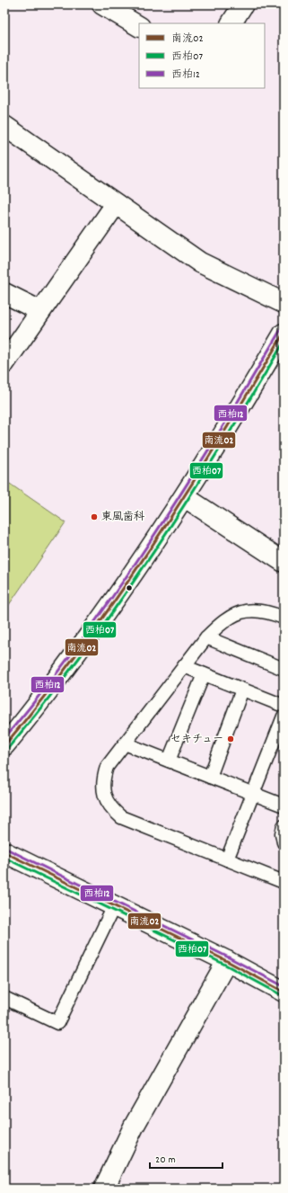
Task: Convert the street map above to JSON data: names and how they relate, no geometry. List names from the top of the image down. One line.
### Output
{"places":["東風歯科","セキチュー"],"lines":["transit line 西柏12","transit line 南流02","transit line 西柏07"],"legend":["南流02","西柏07","西柏12"],"scale_bar":"20 m"}
